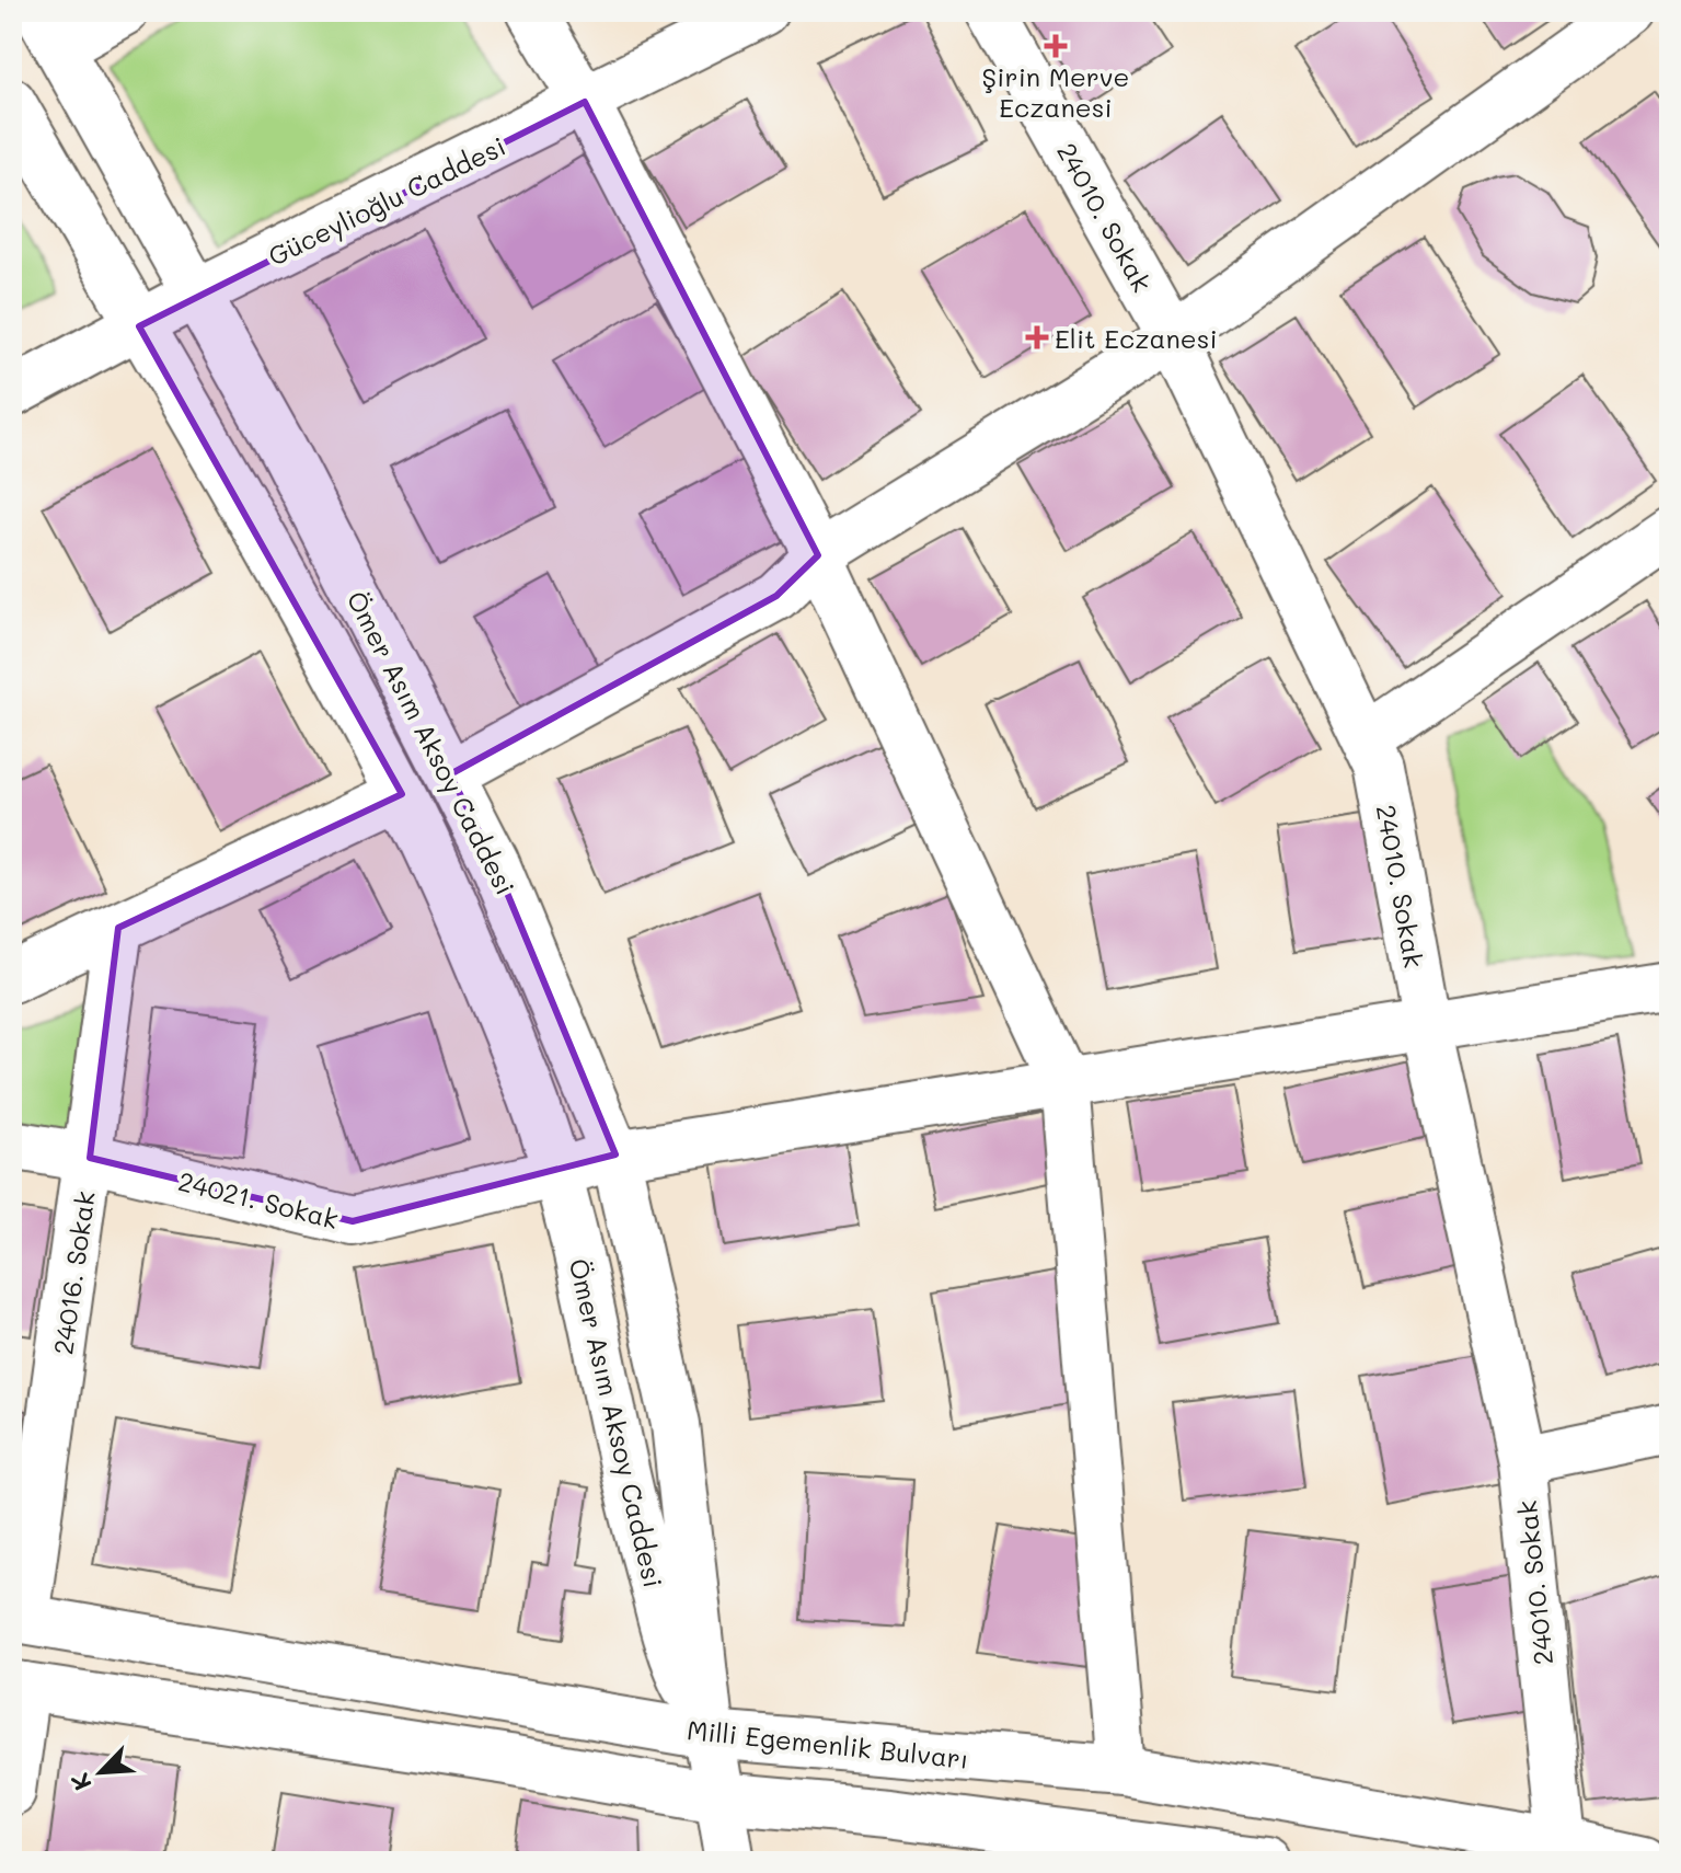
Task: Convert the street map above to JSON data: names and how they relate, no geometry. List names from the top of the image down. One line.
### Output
{"streets":{"street":["Güceylioğlu Caddesi","24010. Sokak","Ömer Asım Aksoy Caddesi","24021. Sokak","24016. Sokak","Milli Egemenlik Bulvarı"]},"crossings":[["Güceylioğlu Caddesi","Ömer Asım Aksoy Caddesi"],["24010. Sokak","24021. Sokak"],["24010. Sokak","Milli Egemenlik Bulvarı"],["Ömer Asım Aksoy Caddesi","24021. Sokak"],["Ömer Asım Aksoy Caddesi","Milli Egemenlik Bulvarı"],["24021. Sokak","24016. Sokak"],["24016. Sokak","Milli Egemenlik Bulvarı"]],"places":{"health":["Şirin Merve Eczanesi","Elit Eczanesi"]},"north":"bottom left"}
